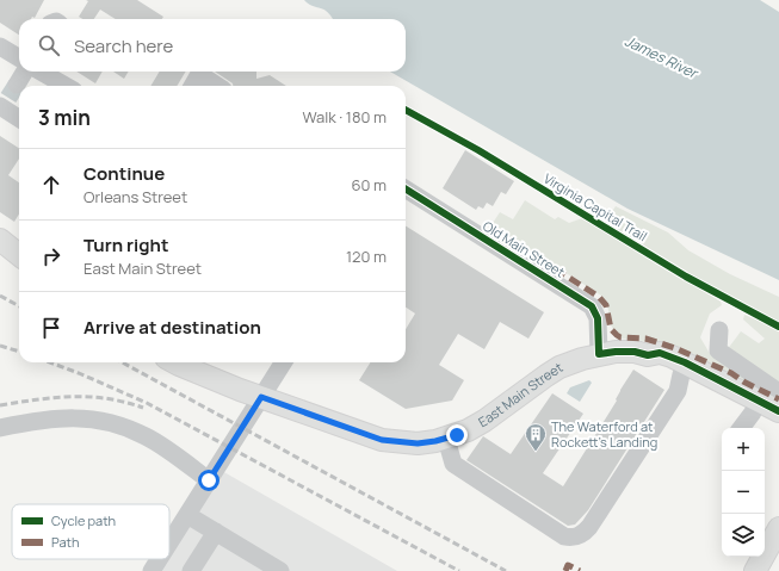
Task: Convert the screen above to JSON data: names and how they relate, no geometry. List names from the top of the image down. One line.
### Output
{"streets":{"main road":["East Main Street"],"street":["Old Main Street"],"cycle path":["Virginia Capital Trail"]},"crossings":[["Old Main Street","East Main Street"]],"water":["James River"],"places":{"building":["The Waterford at Rockett's Landing"]},"legend":["Cycle path","Path"],"page":{"search":"Search here","heading":["3 min","Walk · 180 m"],"list":[["Continue","Orleans Street","60 m"],["Turn right","East Main Street","120 m"],"Arrive at destination"],"map_buttons":["+","−"]}}
